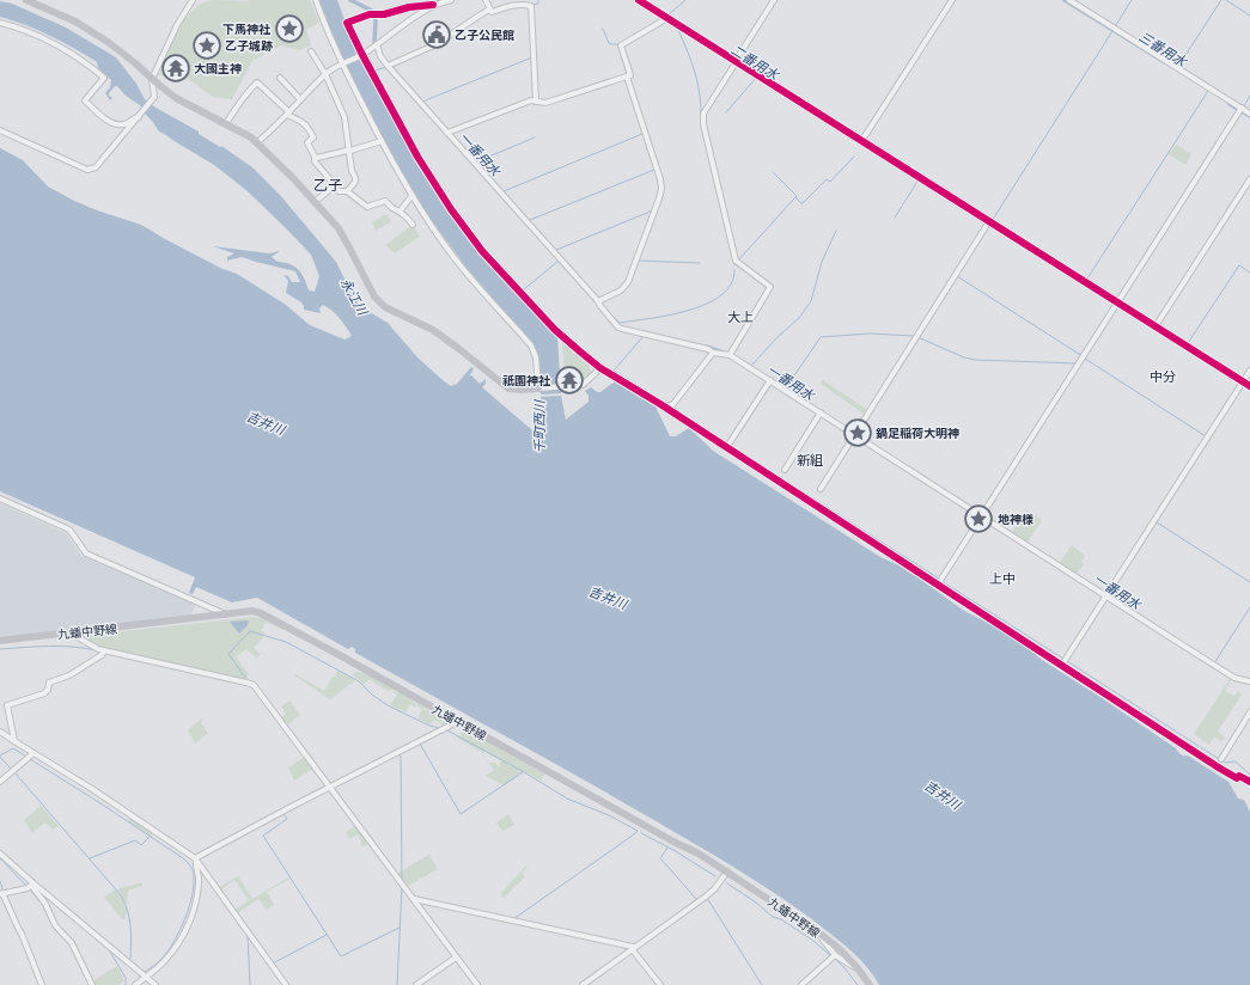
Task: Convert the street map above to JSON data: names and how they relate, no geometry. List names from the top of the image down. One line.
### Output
{"streets":{"main road":["九蟠中野線"]},"districts":["乙子","大上","中分","新組","上中"],"water":["三番用水","二番用水","一番用水","永江川","吉井川","千町西川"],"places":{"place":["下馬神社","乙子城跡","鍋足稲荷大明神","地神様"],"public building":["乙子公民館"],"temple":["大國主神","祇園神社"]}}
